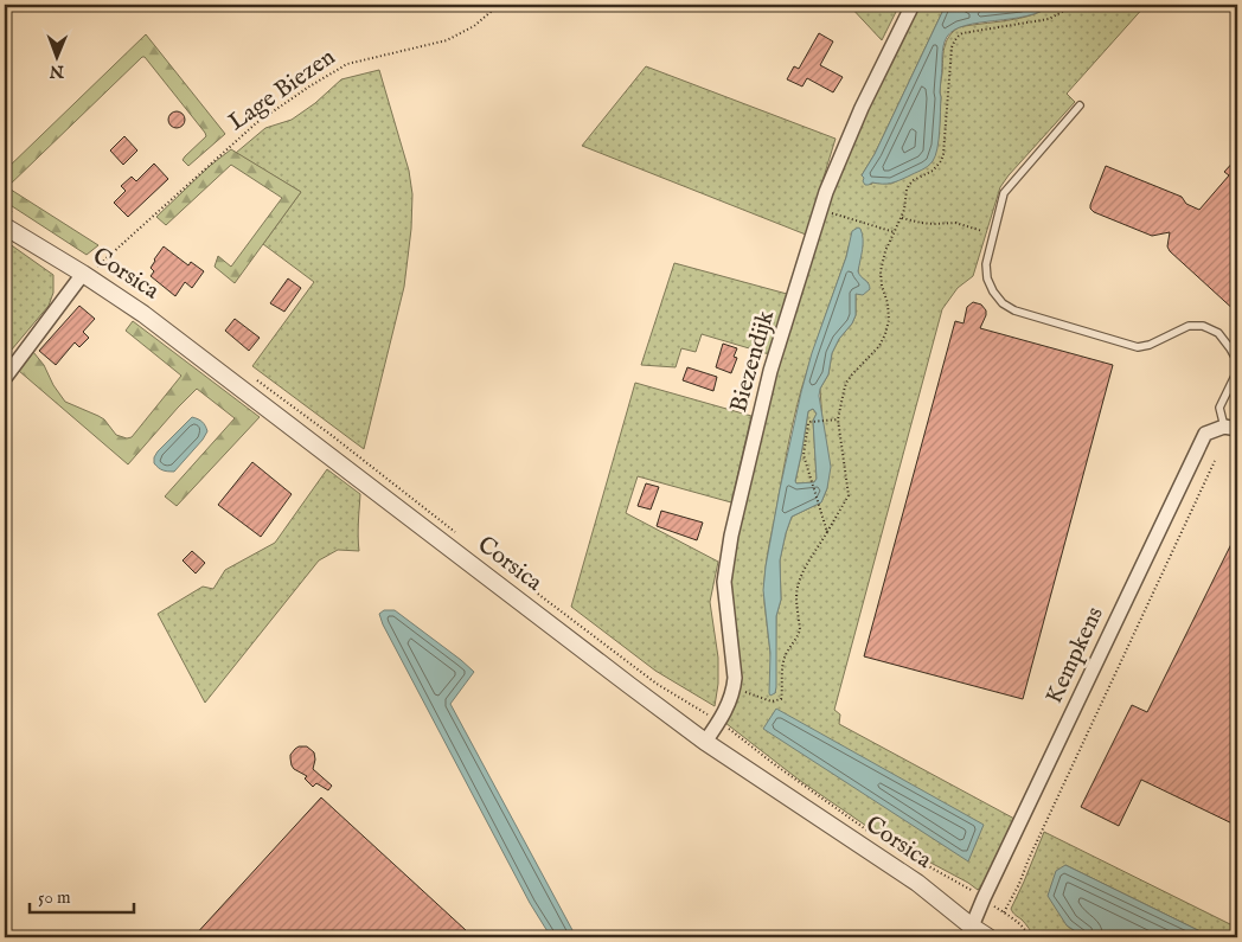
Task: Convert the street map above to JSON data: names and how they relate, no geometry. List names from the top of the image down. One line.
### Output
{"streets":{"street":["Corsica","Biezendijk","Kempkens"],"path":["Lage Biezen"]},"crossings":[["Lage Biezen","Corsica"],["Corsica","Biezendijk"],["Corsica","Kempkens"]],"scale_bar":"50 m","north":"bottom"}
